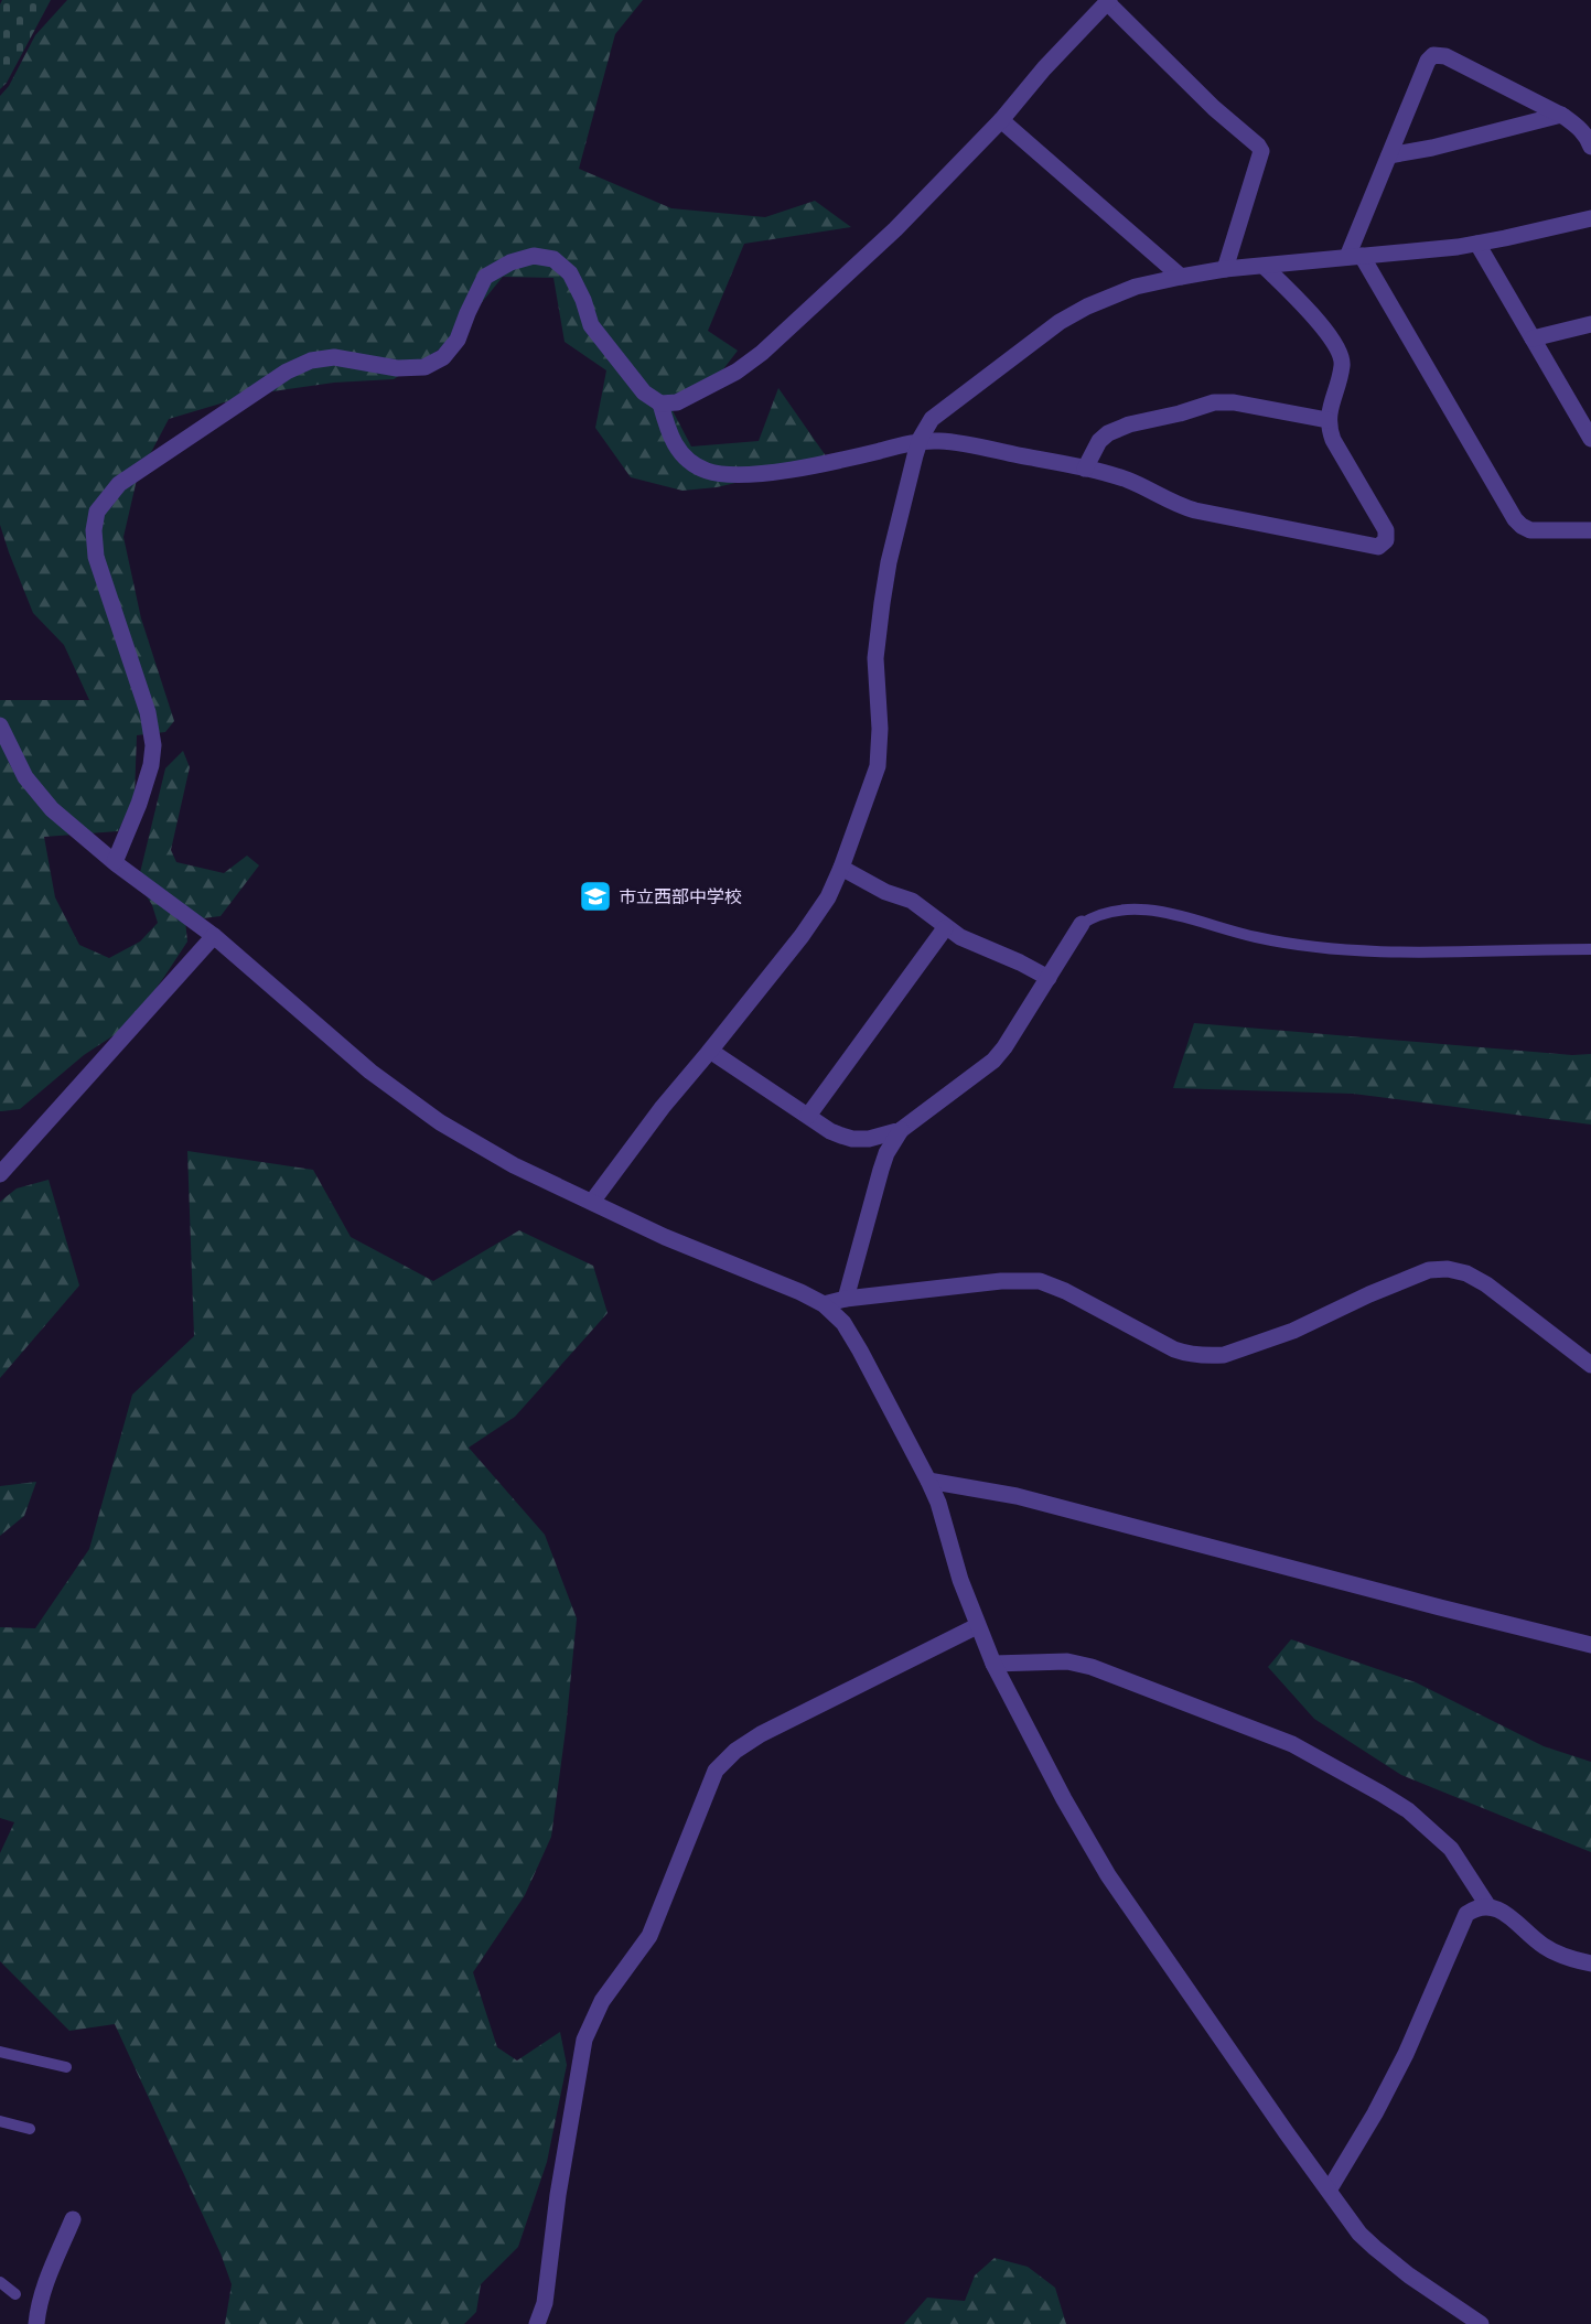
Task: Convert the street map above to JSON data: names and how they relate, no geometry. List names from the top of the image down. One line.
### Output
{"places":{"school or university":["市立西部中学校"]}}
